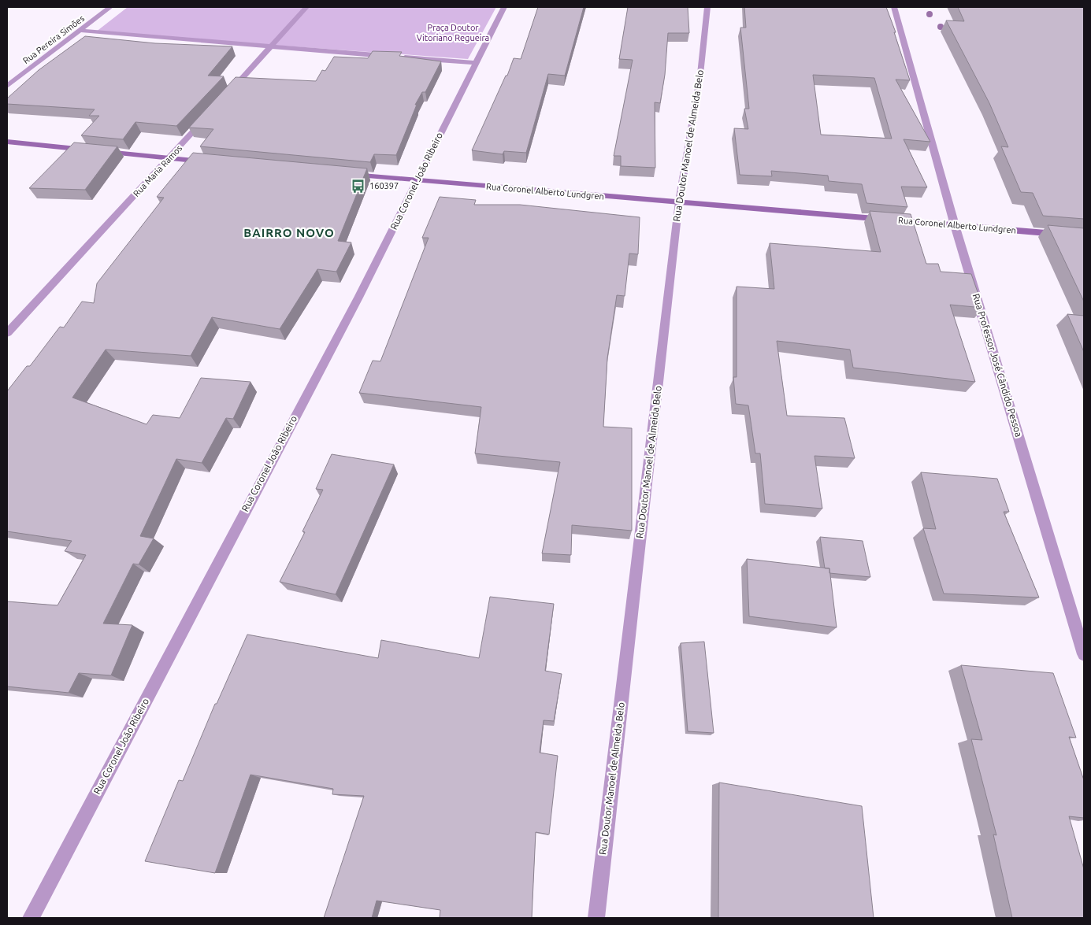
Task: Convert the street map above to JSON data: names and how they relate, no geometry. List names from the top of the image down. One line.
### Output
{"streets":{"street":["Rua Pereira Simões","Rua Doutor Manoel de Almeida Belo","Rua Maria Ramos","Rua Coronel João Ribeiro","Rua Coronel Alberto Lundgren","Rua Professor José Cândido Pessoa"]},"crossings":[["Rua Doutor Manoel de Almeida Belo","Rua Coronel Alberto Lundgren"],["Rua Coronel João Ribeiro","Rua Coronel Alberto Lundgren"],["Rua Coronel Alberto Lundgren","Rua Professor José Cândido Pessoa"]],"districts":["BAIRRO NOVO"],"parks":["Praça Doutor Vitoriano Regueira"],"places":{"bus stop":["160397"]}}
